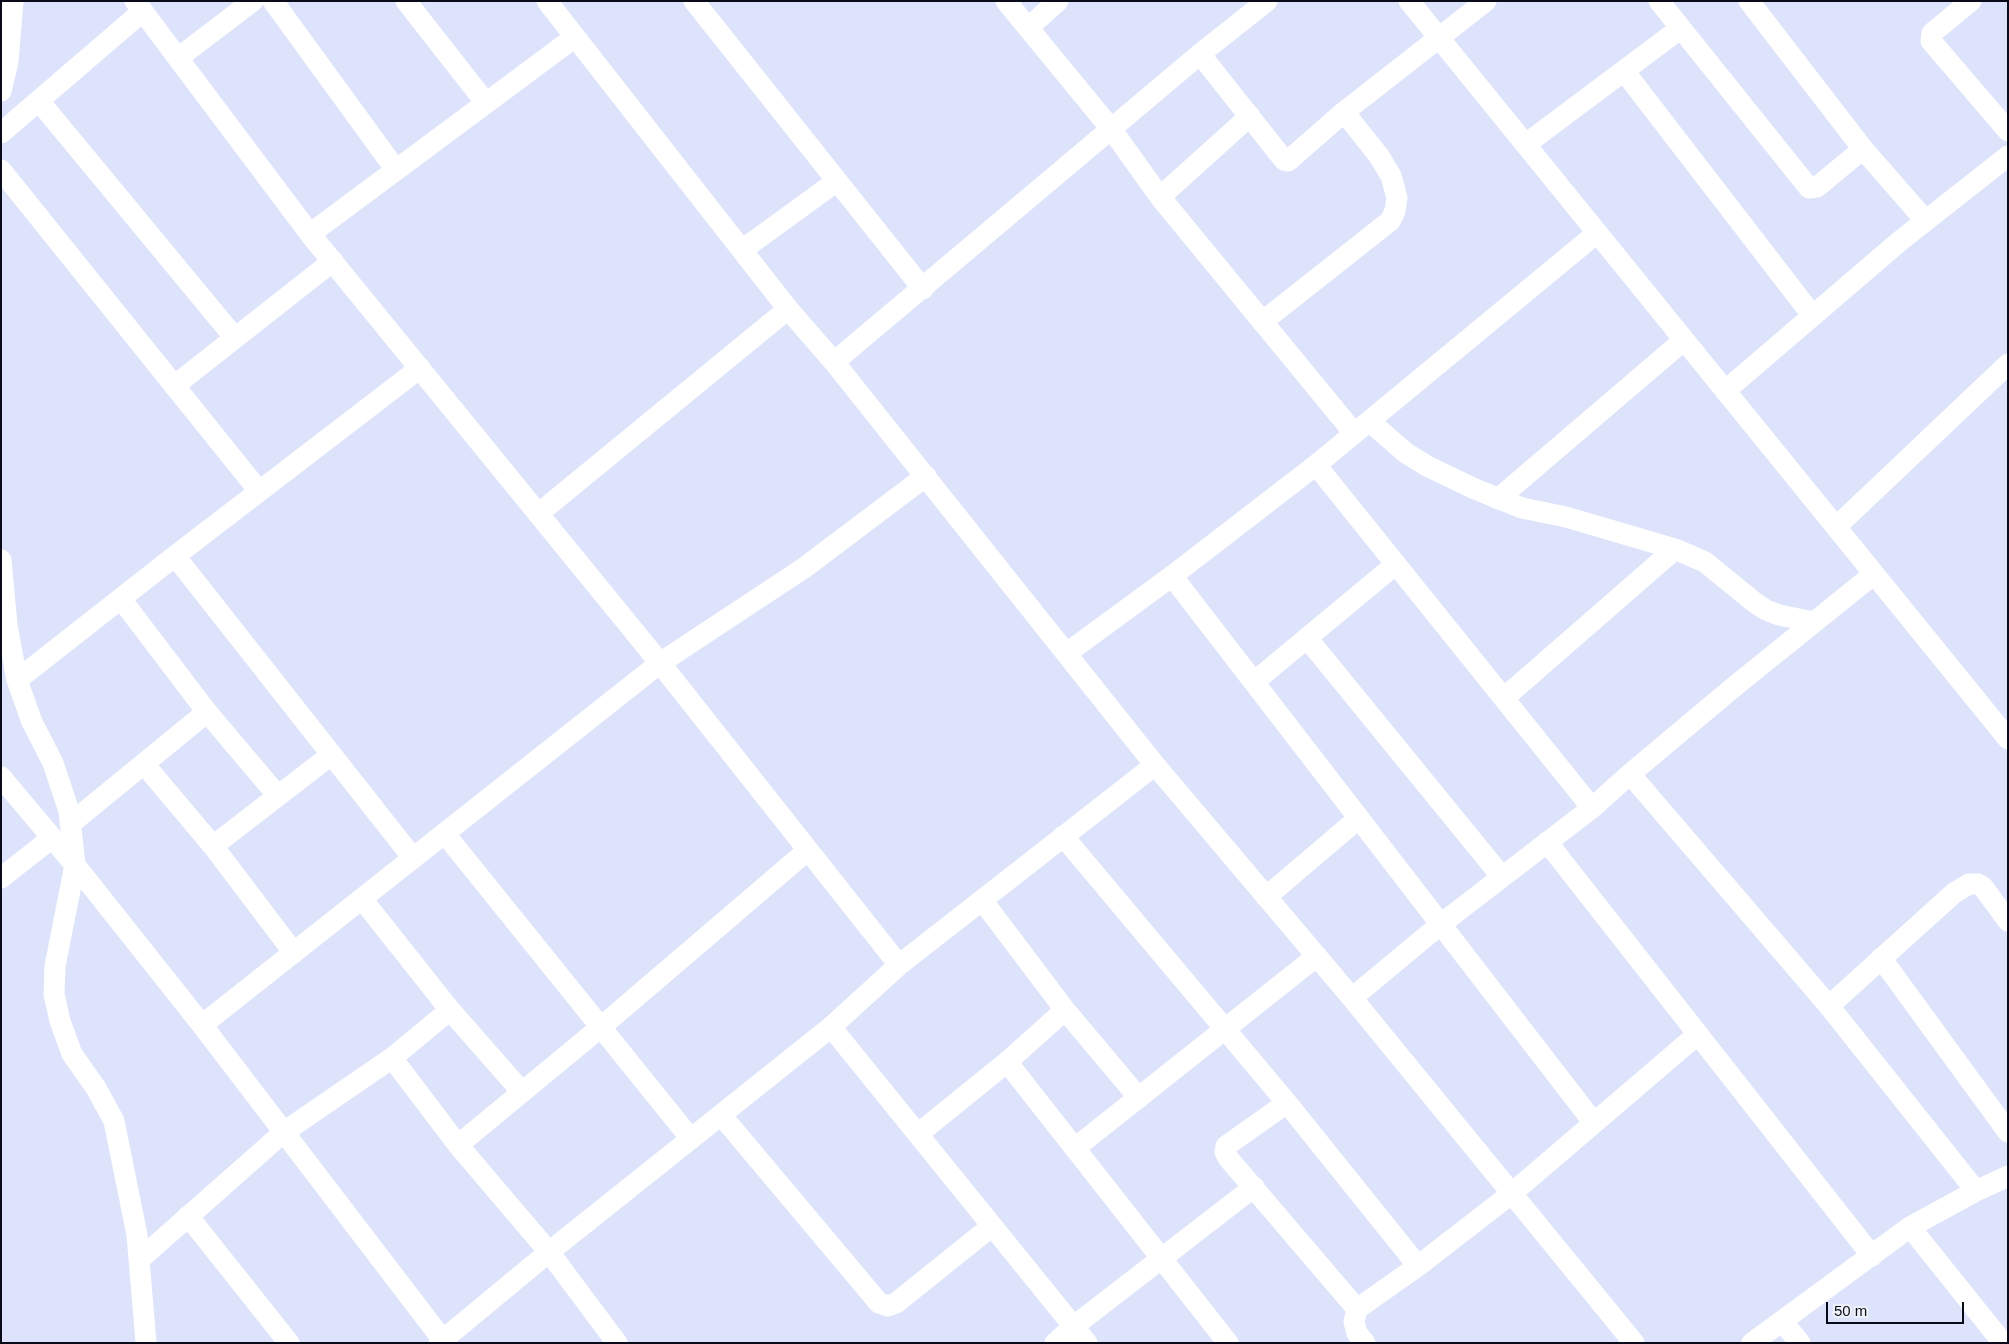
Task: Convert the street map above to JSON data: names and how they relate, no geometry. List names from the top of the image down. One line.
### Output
{"scale_bar":"50 m"}
